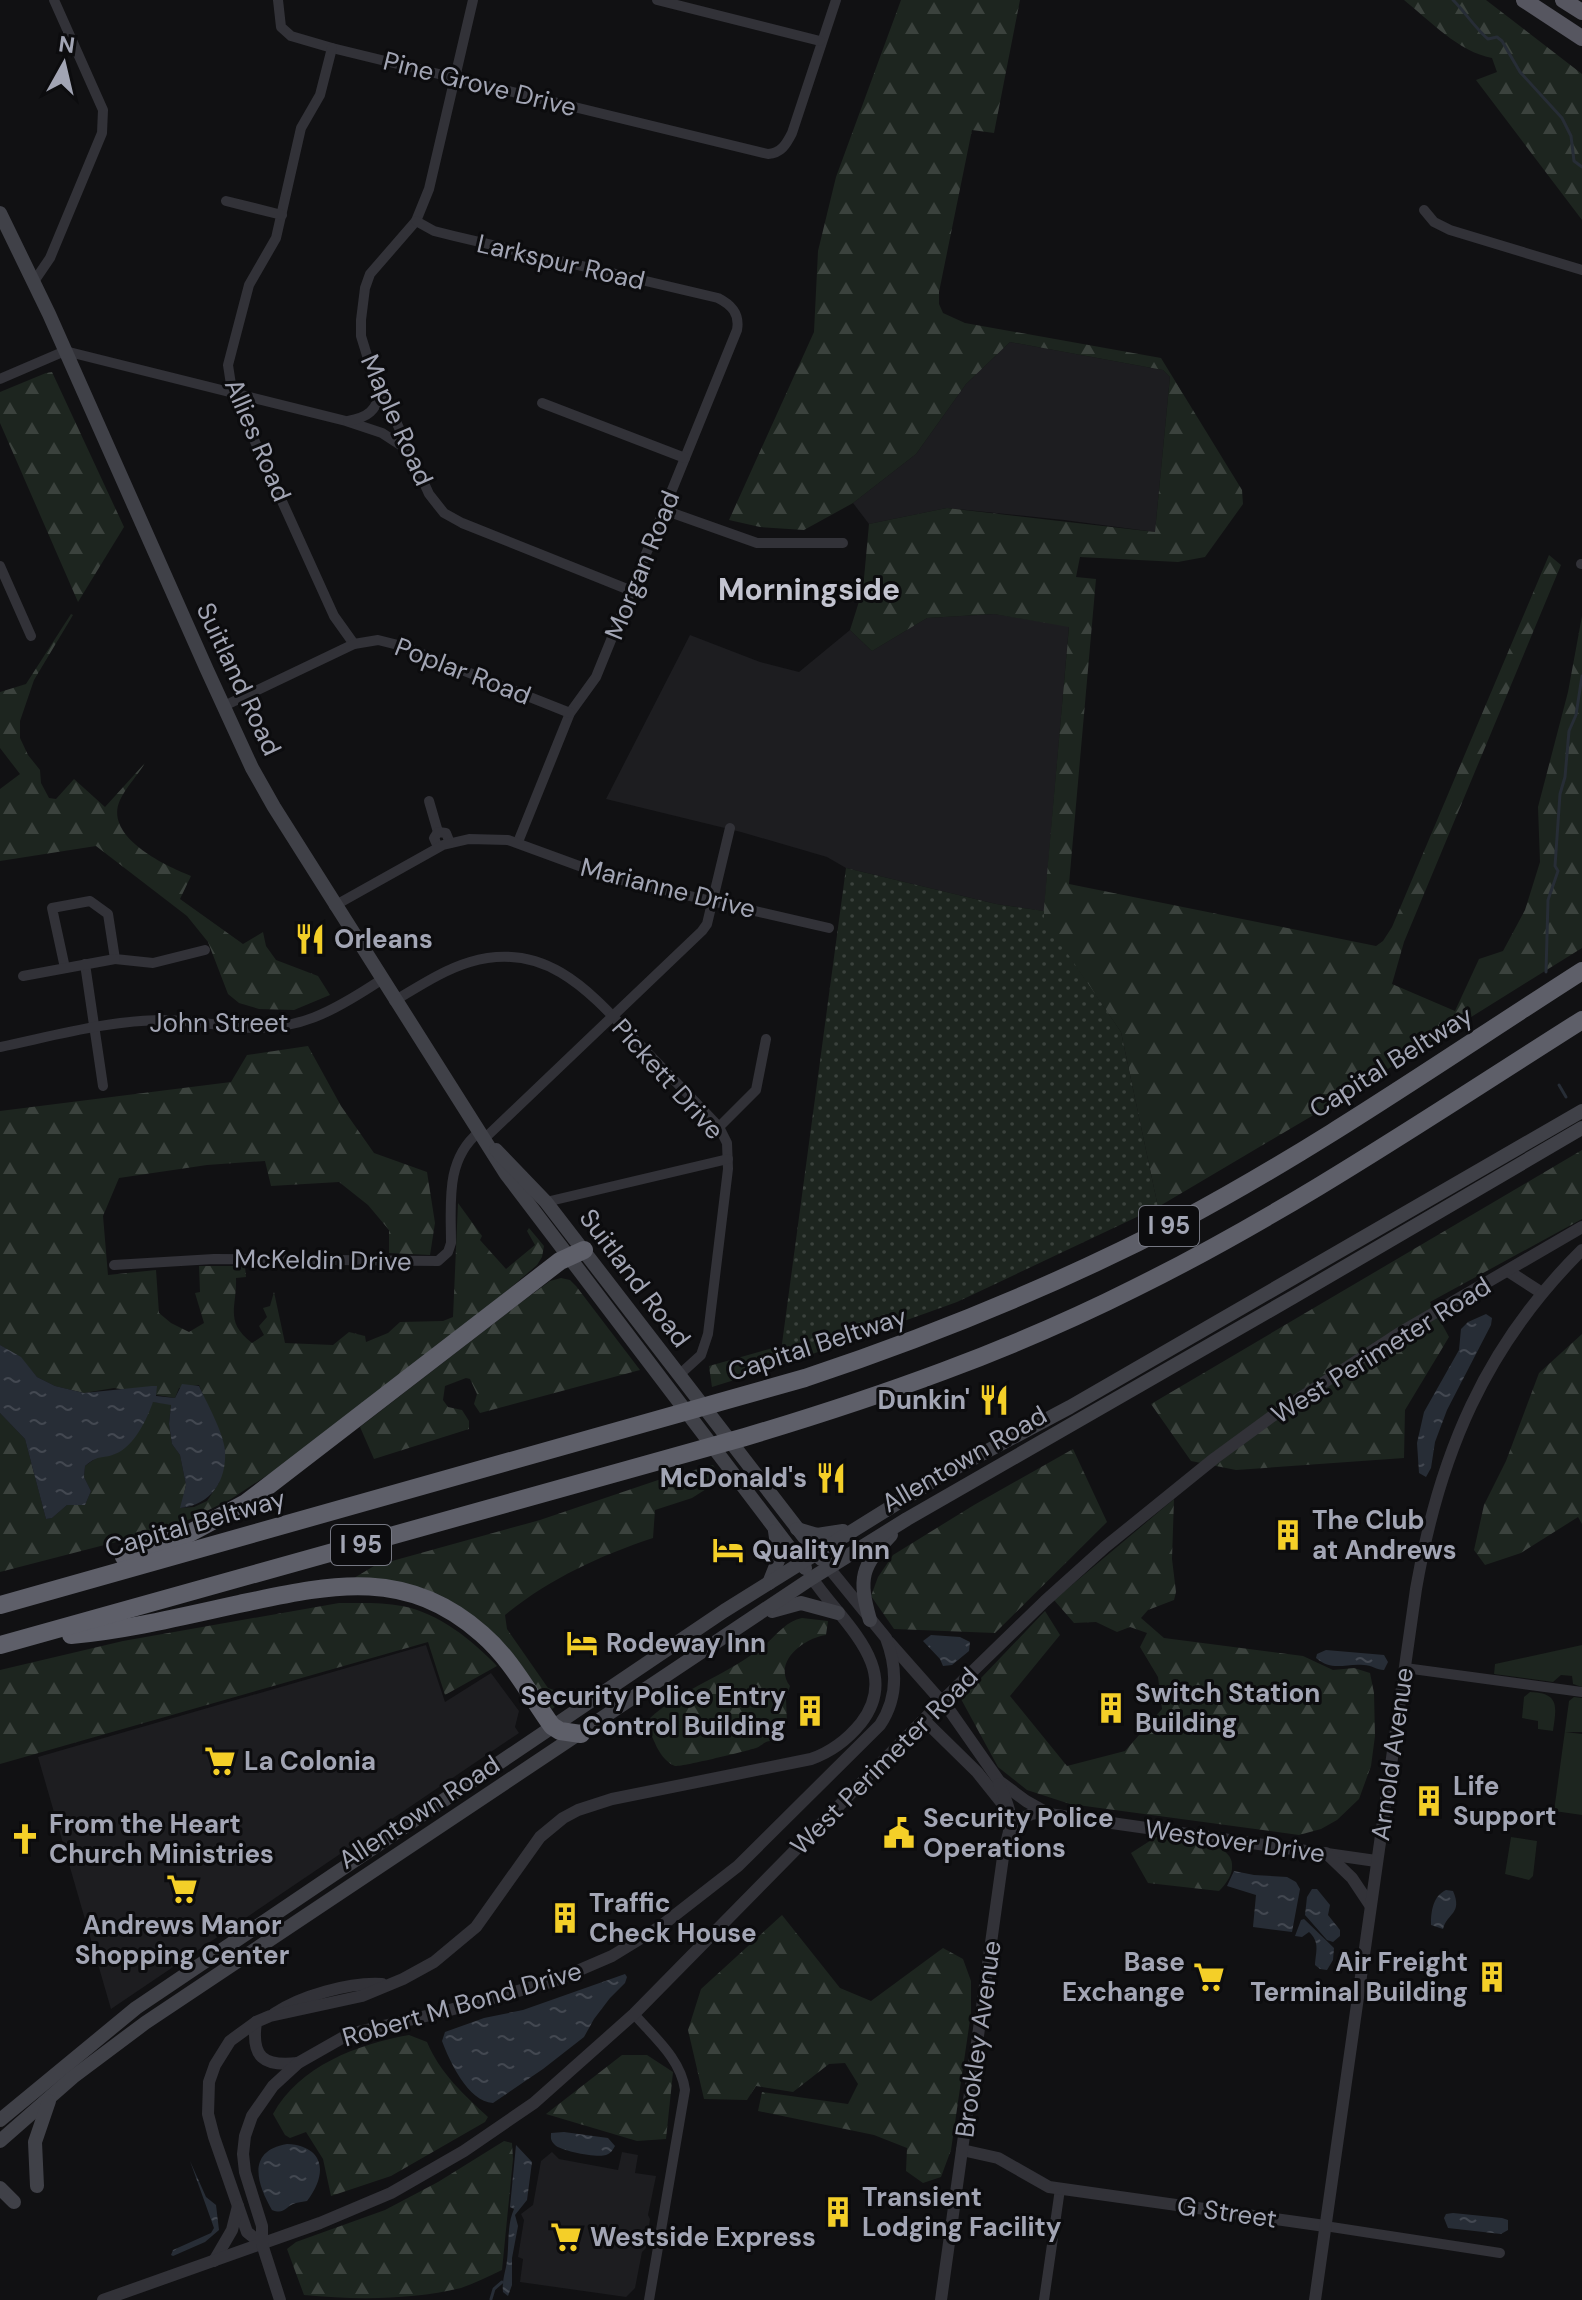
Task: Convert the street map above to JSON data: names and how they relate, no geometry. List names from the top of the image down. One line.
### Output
{"streets":{"highway":["Capital Beltway","I 95"],"main road":["Suitland Road","Allentown Road"],"street":["Pine Grove Drive","Larkspur Road","Maple Road","Allies Road","Morgan Road","Poplar Road","Marianne Drive","John Street","Pickett Drive","McKeldin Drive","West Perimeter Road","Arnold Avenue","Westover Drive","Robert M Bond Drive","Brookley Avenue","G Street"]},"crossings":[["Pine Grove Drive","Maple Road"],["Pine Grove Drive","Allies Road"],["Larkspur Road","Maple Road"],["Larkspur Road","Morgan Road"],["Maple Road","Morgan Road"],["Allies Road","Poplar Road"],["Morgan Road","Poplar Road"],["Morgan Road","Marianne Drive"],["Poplar Road","Suitland Road"],["Suitland Road","Marianne Drive"],["Suitland Road","John Street"],["Suitland Road","Pickett Drive"],["Suitland Road","McKeldin Drive"],["Suitland Road","Allentown Road"],["Suitland Road","Robert M Bond Drive"],["West Perimeter Road","Westover Drive"],["West Perimeter Road","Robert M Bond Drive"],["Allentown Road","Robert M Bond Drive"],["Arnold Avenue","Westover Drive"],["Arnold Avenue","G Street"],["Westover Drive","Robert M Bond Drive"],["Brookley Avenue","G Street"]],"districts":["Morningside"],"places":{"restaurant":["Orleans","Dunkin'","McDonald's"],"building":["The Club at Andrews","Switch Station Building","Security Police Entry Control Building","Life Support","Traffic Check House","Air Freight Terminal Building","Transient Lodging Facility"],"hotel":["Quality Inn","Rodeway Inn"],"supermarket":["La Colonia","Andrews Manor Shopping Center","Base Exchange","Westside Express"],"public building":["Security Police Operations"],"church":["From the Heart Church Ministries"]},"north":"top"}
